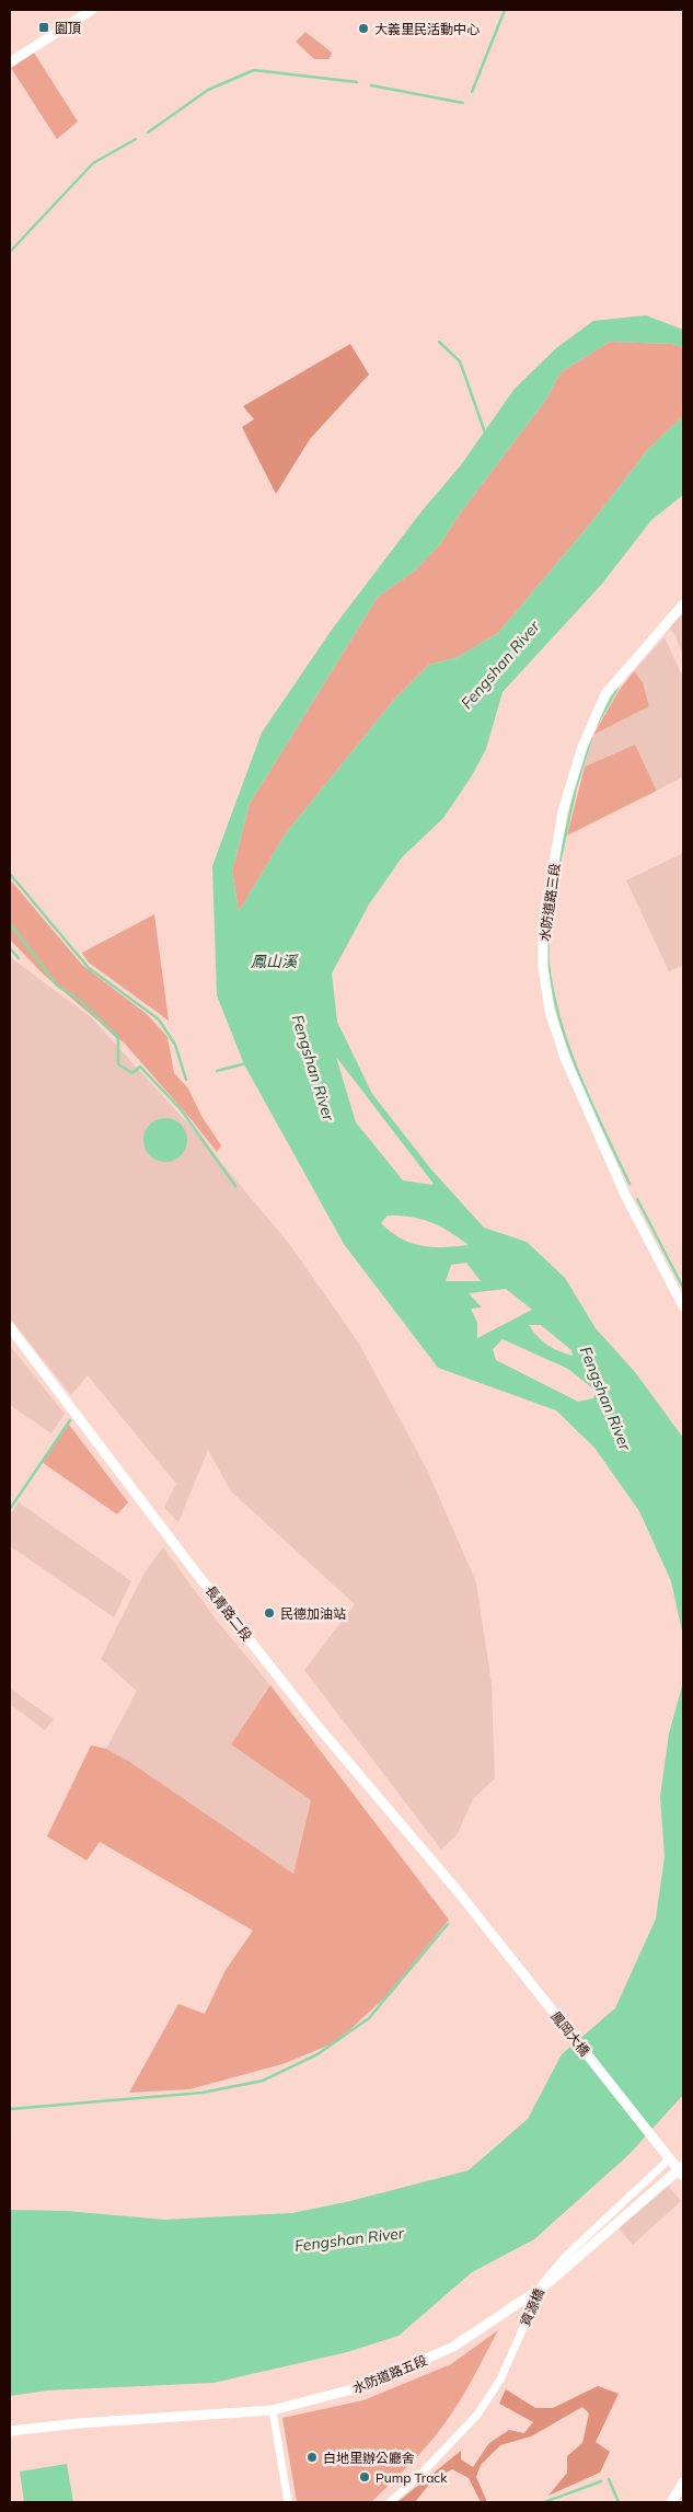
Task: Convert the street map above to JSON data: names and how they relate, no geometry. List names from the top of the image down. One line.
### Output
{"streets":{"street":["水防道路三段","長青路二段","鳳岡大橋","資源橋","水防道路五段"]},"crossings":[["長青路二段","鳳岡大橋"],["鳳岡大橋","資源橋"],["鳳岡大橋","水防道路五段"]],"water":["Fengshan River","鳳山溪"],"places":{"transit":["園頂"],"other":["大義里民活動中心","民德加油站","白地里辦公廳舍","Pump Track"]}}
